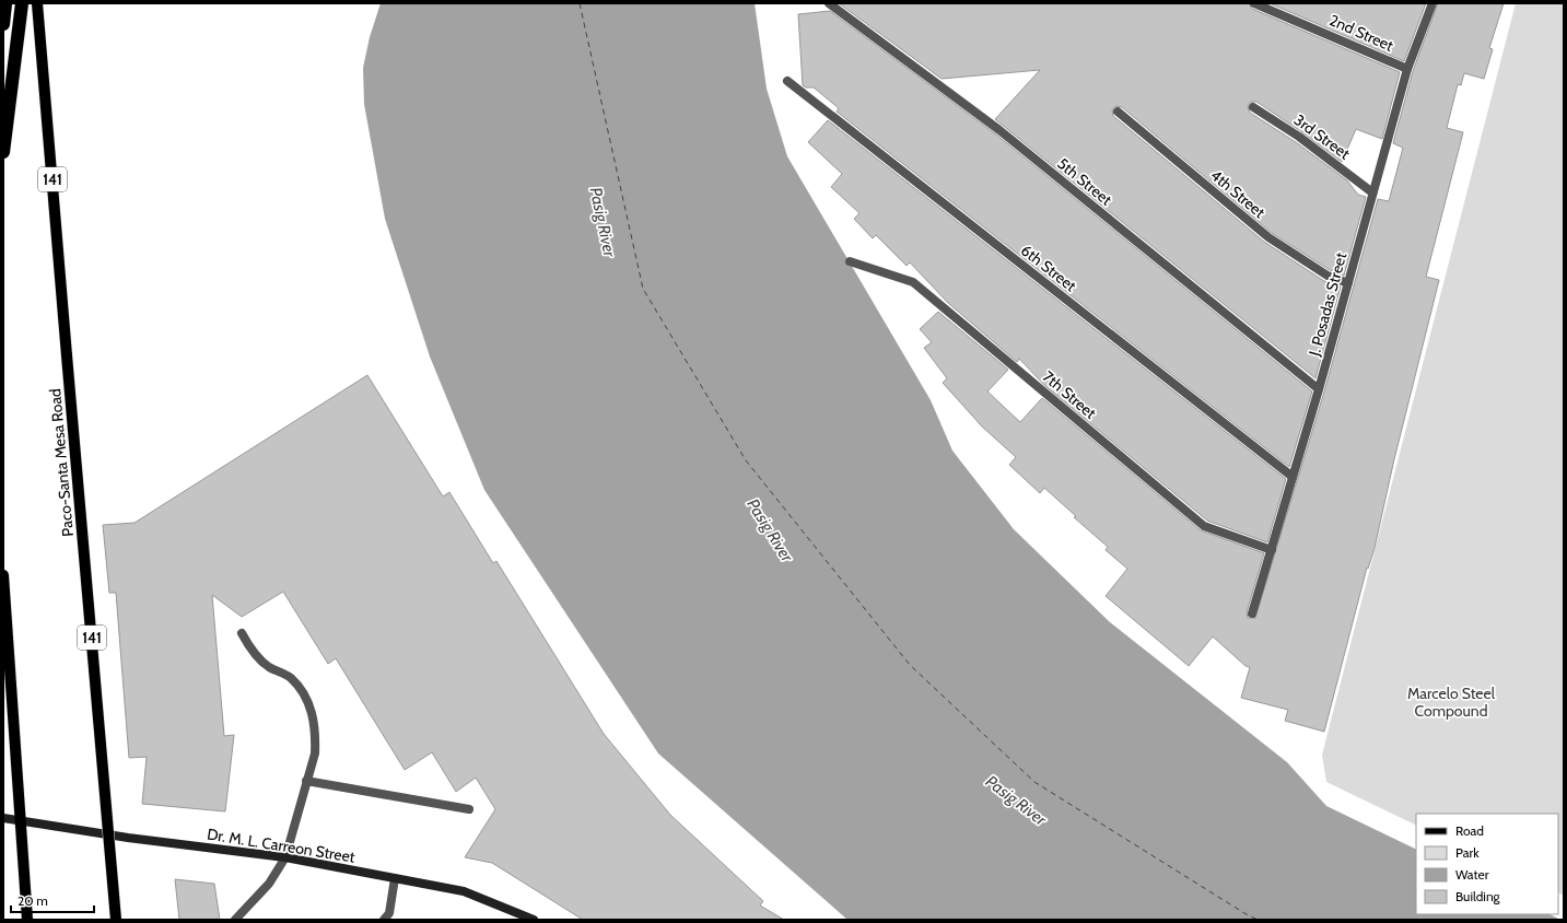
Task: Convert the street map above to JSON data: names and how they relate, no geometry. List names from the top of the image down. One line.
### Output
{"streets":{"main road":["141","Paco-Santa Mesa Road","Dr. M. L. Carreon Street"],"street":["2nd Street","3rd Street","5th Street","4th Street","6th Street","J. Posadas Street","7th Street"]},"crossings":[["2nd Street","J. Posadas Street"],["3rd Street","J. Posadas Street"],["5th Street","J. Posadas Street"],["4th Street","J. Posadas Street"],["6th Street","J. Posadas Street"],["J. Posadas Street","7th Street"]],"water":["Pasig River"],"parks":["Marcelo Steel Compound"],"legend":["Road","Park","Water","Building"],"scale_bar":"20 m"}
